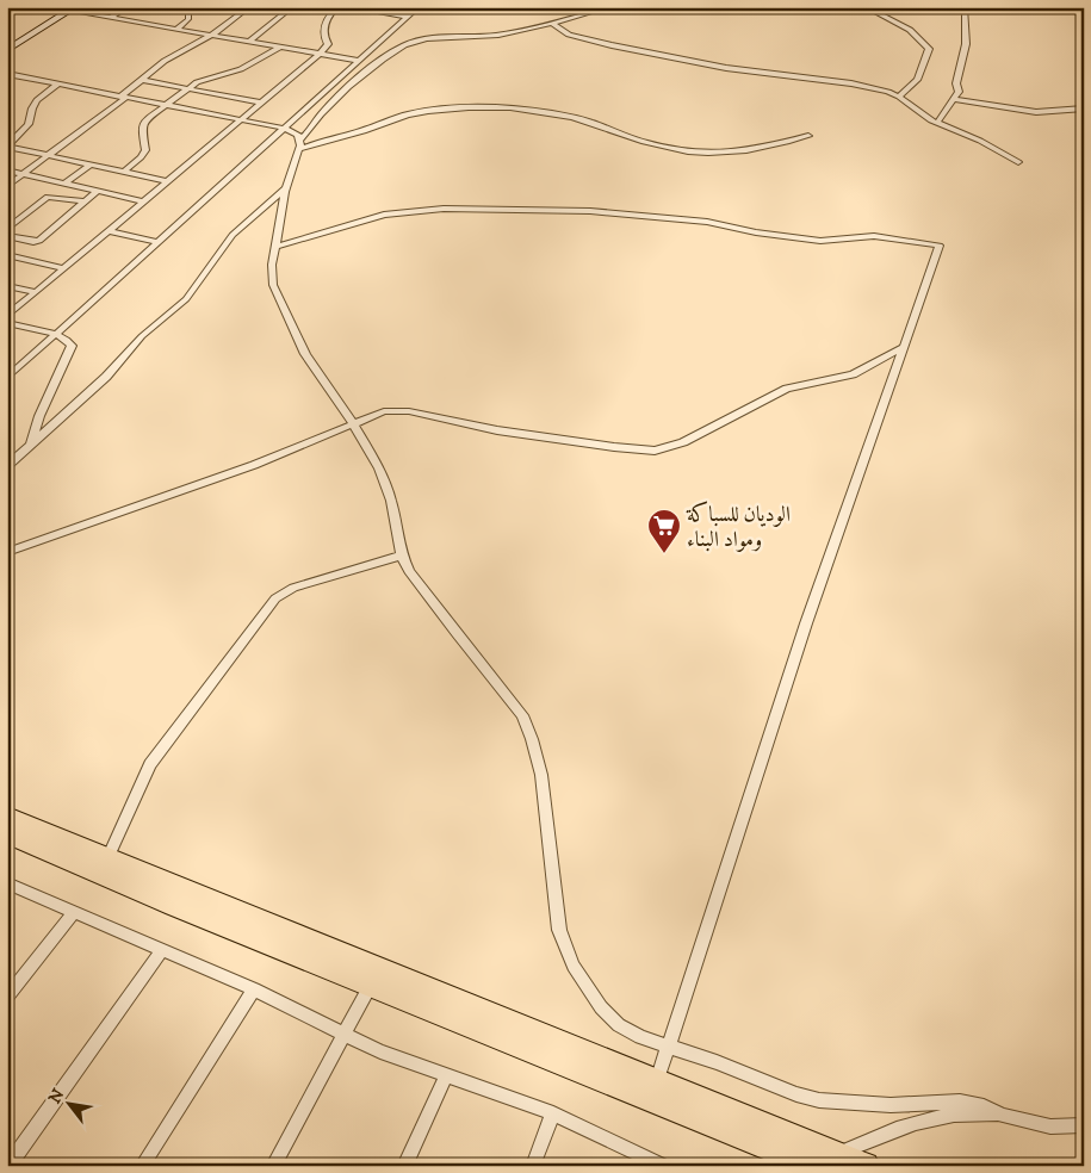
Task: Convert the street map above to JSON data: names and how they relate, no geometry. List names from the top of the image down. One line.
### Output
{"places":{"supermarket":["الوديان للسباكة ومواد البناء"]},"north":"top left"}
